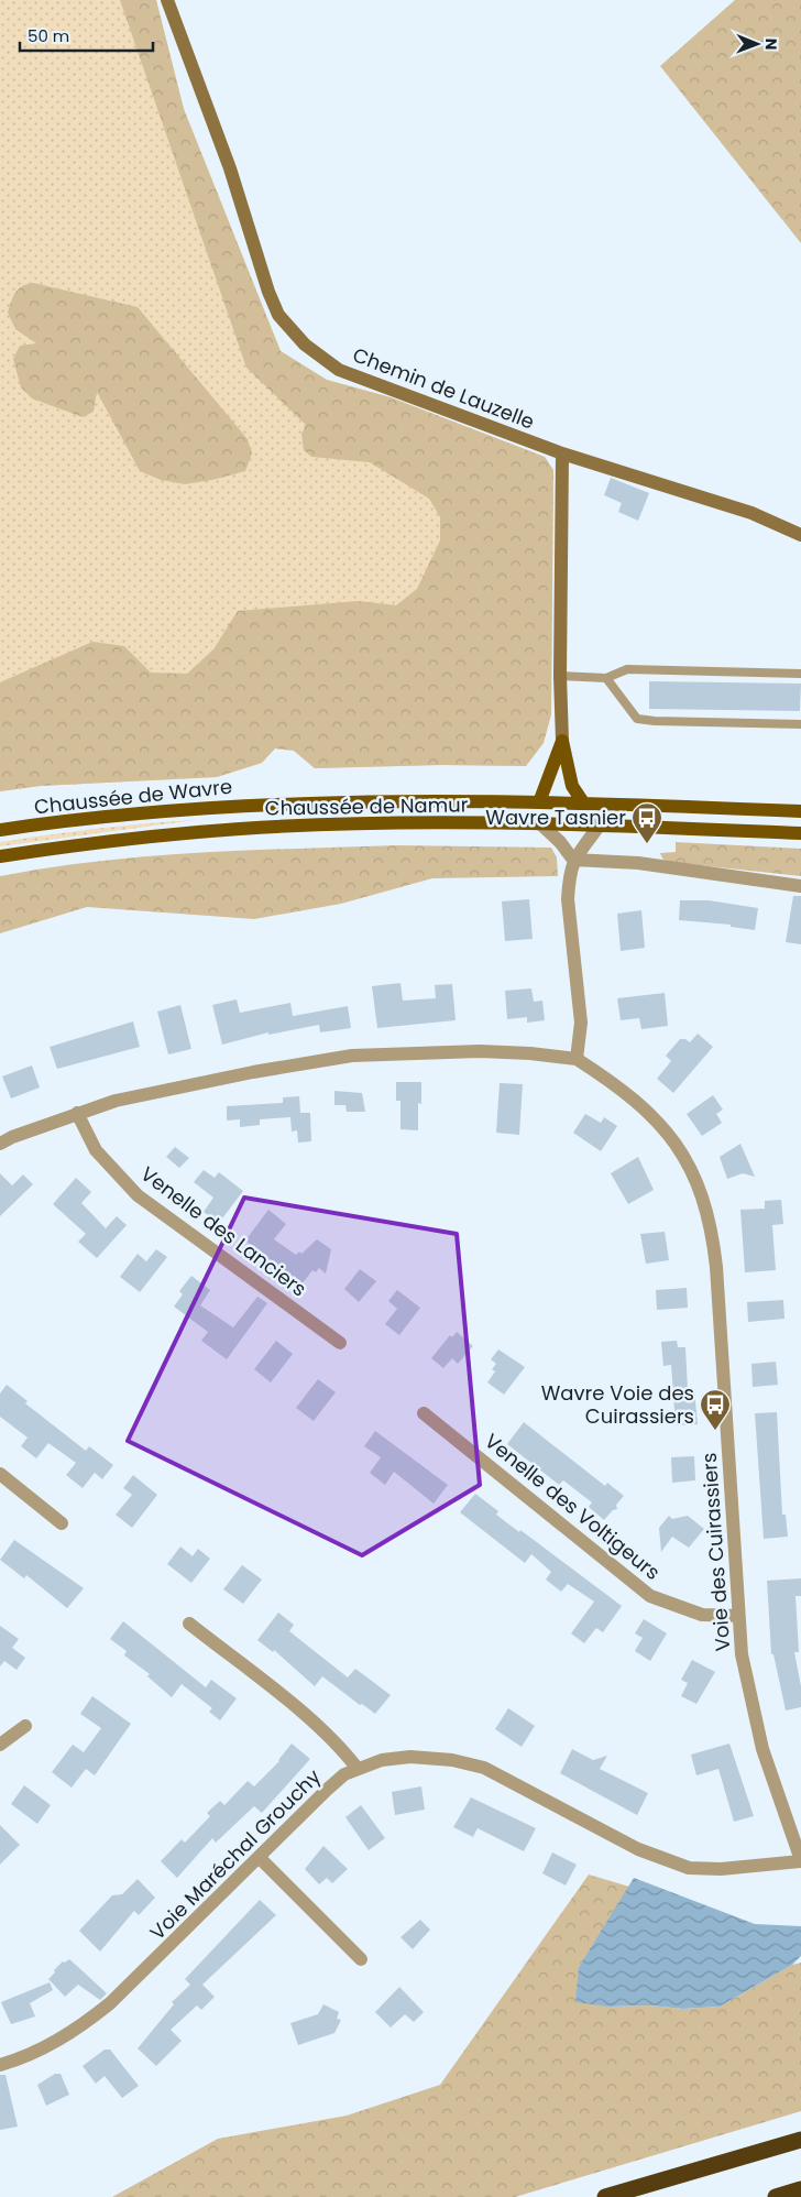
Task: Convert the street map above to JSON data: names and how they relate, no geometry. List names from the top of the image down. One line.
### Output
{"streets":{"main road":["Chaussée de Wavre","Chaussée de Namur"],"street":["Chemin de Lauzelle","Venelle des Lanciers","Venelle des Voltigeurs","Voie des Cuirassiers","Voie Maréchal Grouchy"]},"crossings":[["Chaussée de Wavre","Chaussée de Namur"],["Venelle des Voltigeurs","Voie des Cuirassiers"],["Voie des Cuirassiers","Voie Maréchal Grouchy"]],"places":{"bus stop":["Wavre Tasnier","Wavre Voie des Cuirassiers"]},"scale_bar":"50 m","north":"right"}
